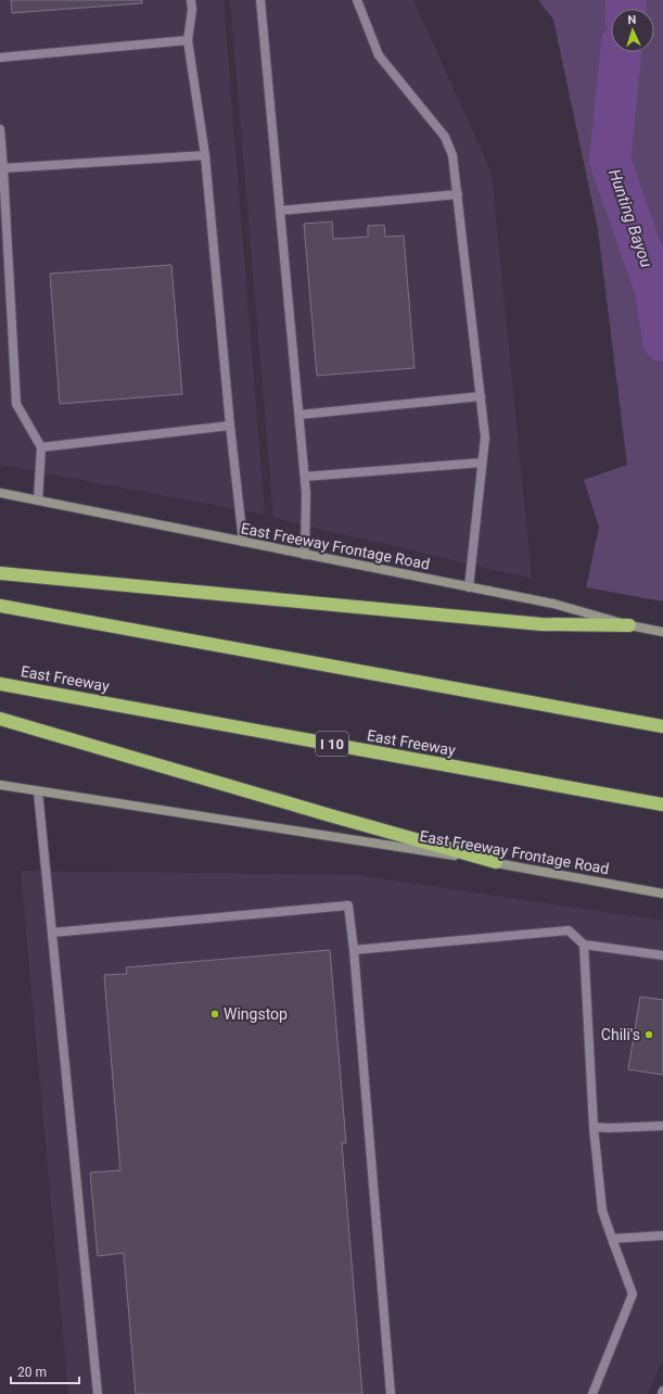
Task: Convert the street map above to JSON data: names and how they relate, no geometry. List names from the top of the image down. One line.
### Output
{"streets":{"highway":["East Freeway","I 10"],"main road":["East Freeway Frontage Road"]},"water":["Hunting Bayou"],"places":["Wingstop","Chili's"],"scale_bar":"20 m","north":"top"}
